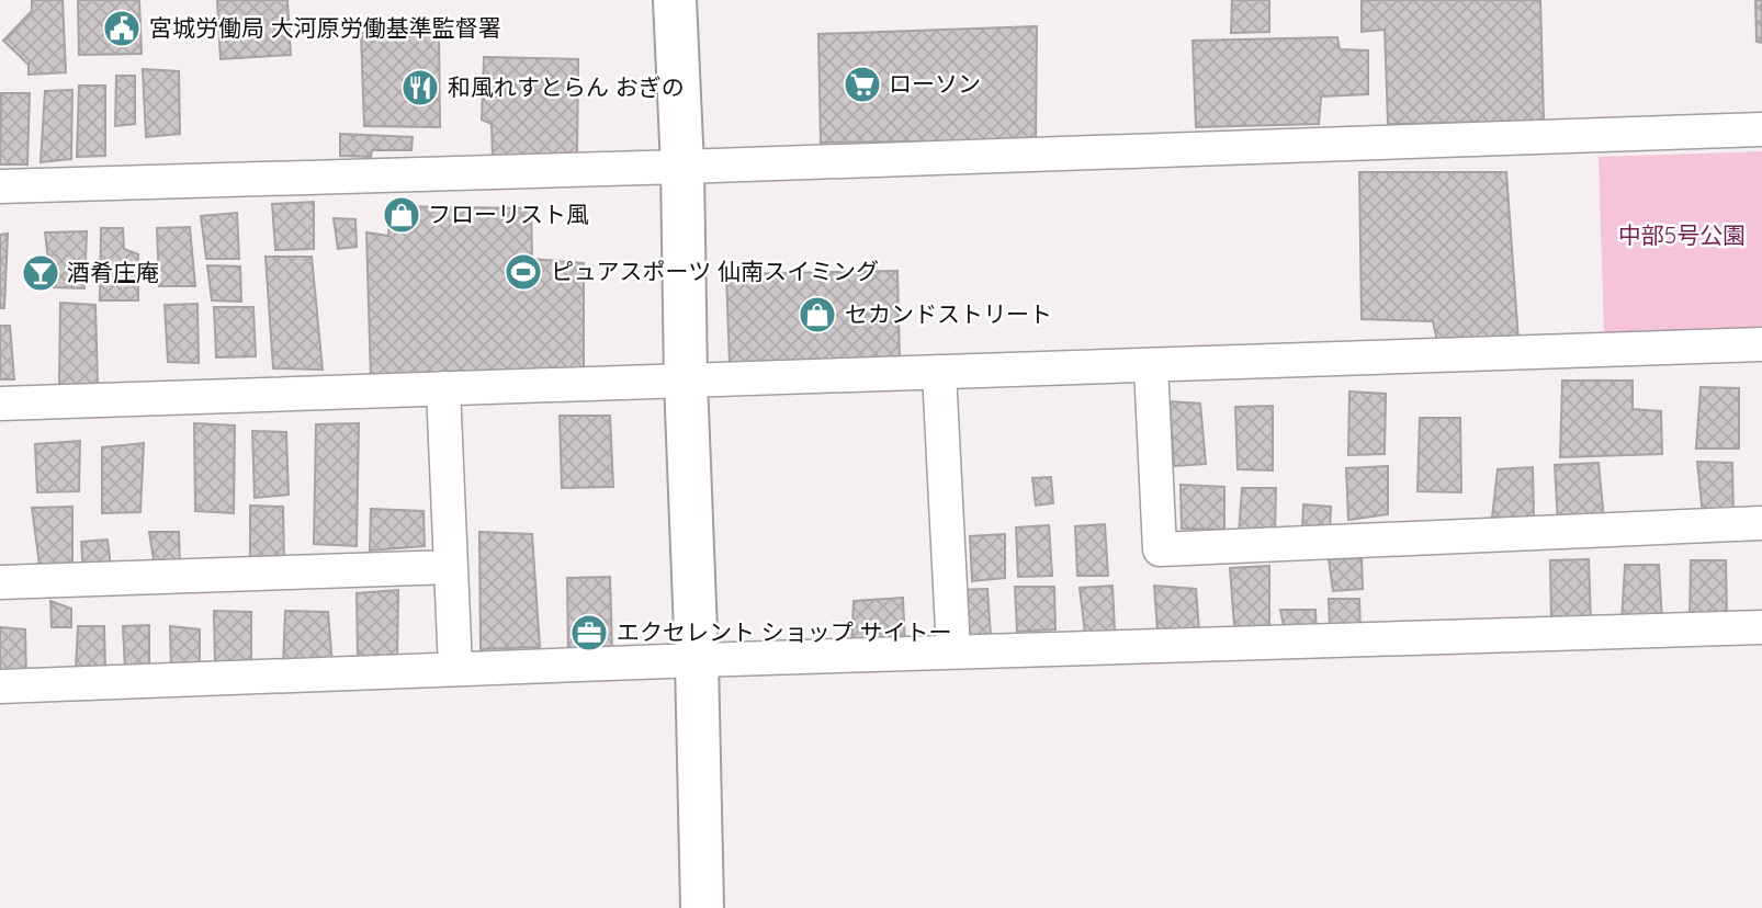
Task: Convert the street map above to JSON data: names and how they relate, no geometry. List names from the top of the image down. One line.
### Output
{"parks":["中部5号公園"],"places":{"public building":["宮城労働局 大河原労働基準監督署"],"supermarket":["ローソン"],"restaurant":["和風れすとらん おぎの"],"shop":["フローリスト風","セカンドストリート"],"sports":["ピュアスポーツ 仙南スイミング"],"bar":["酒肴庄庵"],"office":["エクセレント ショップ サイトー"]}}
